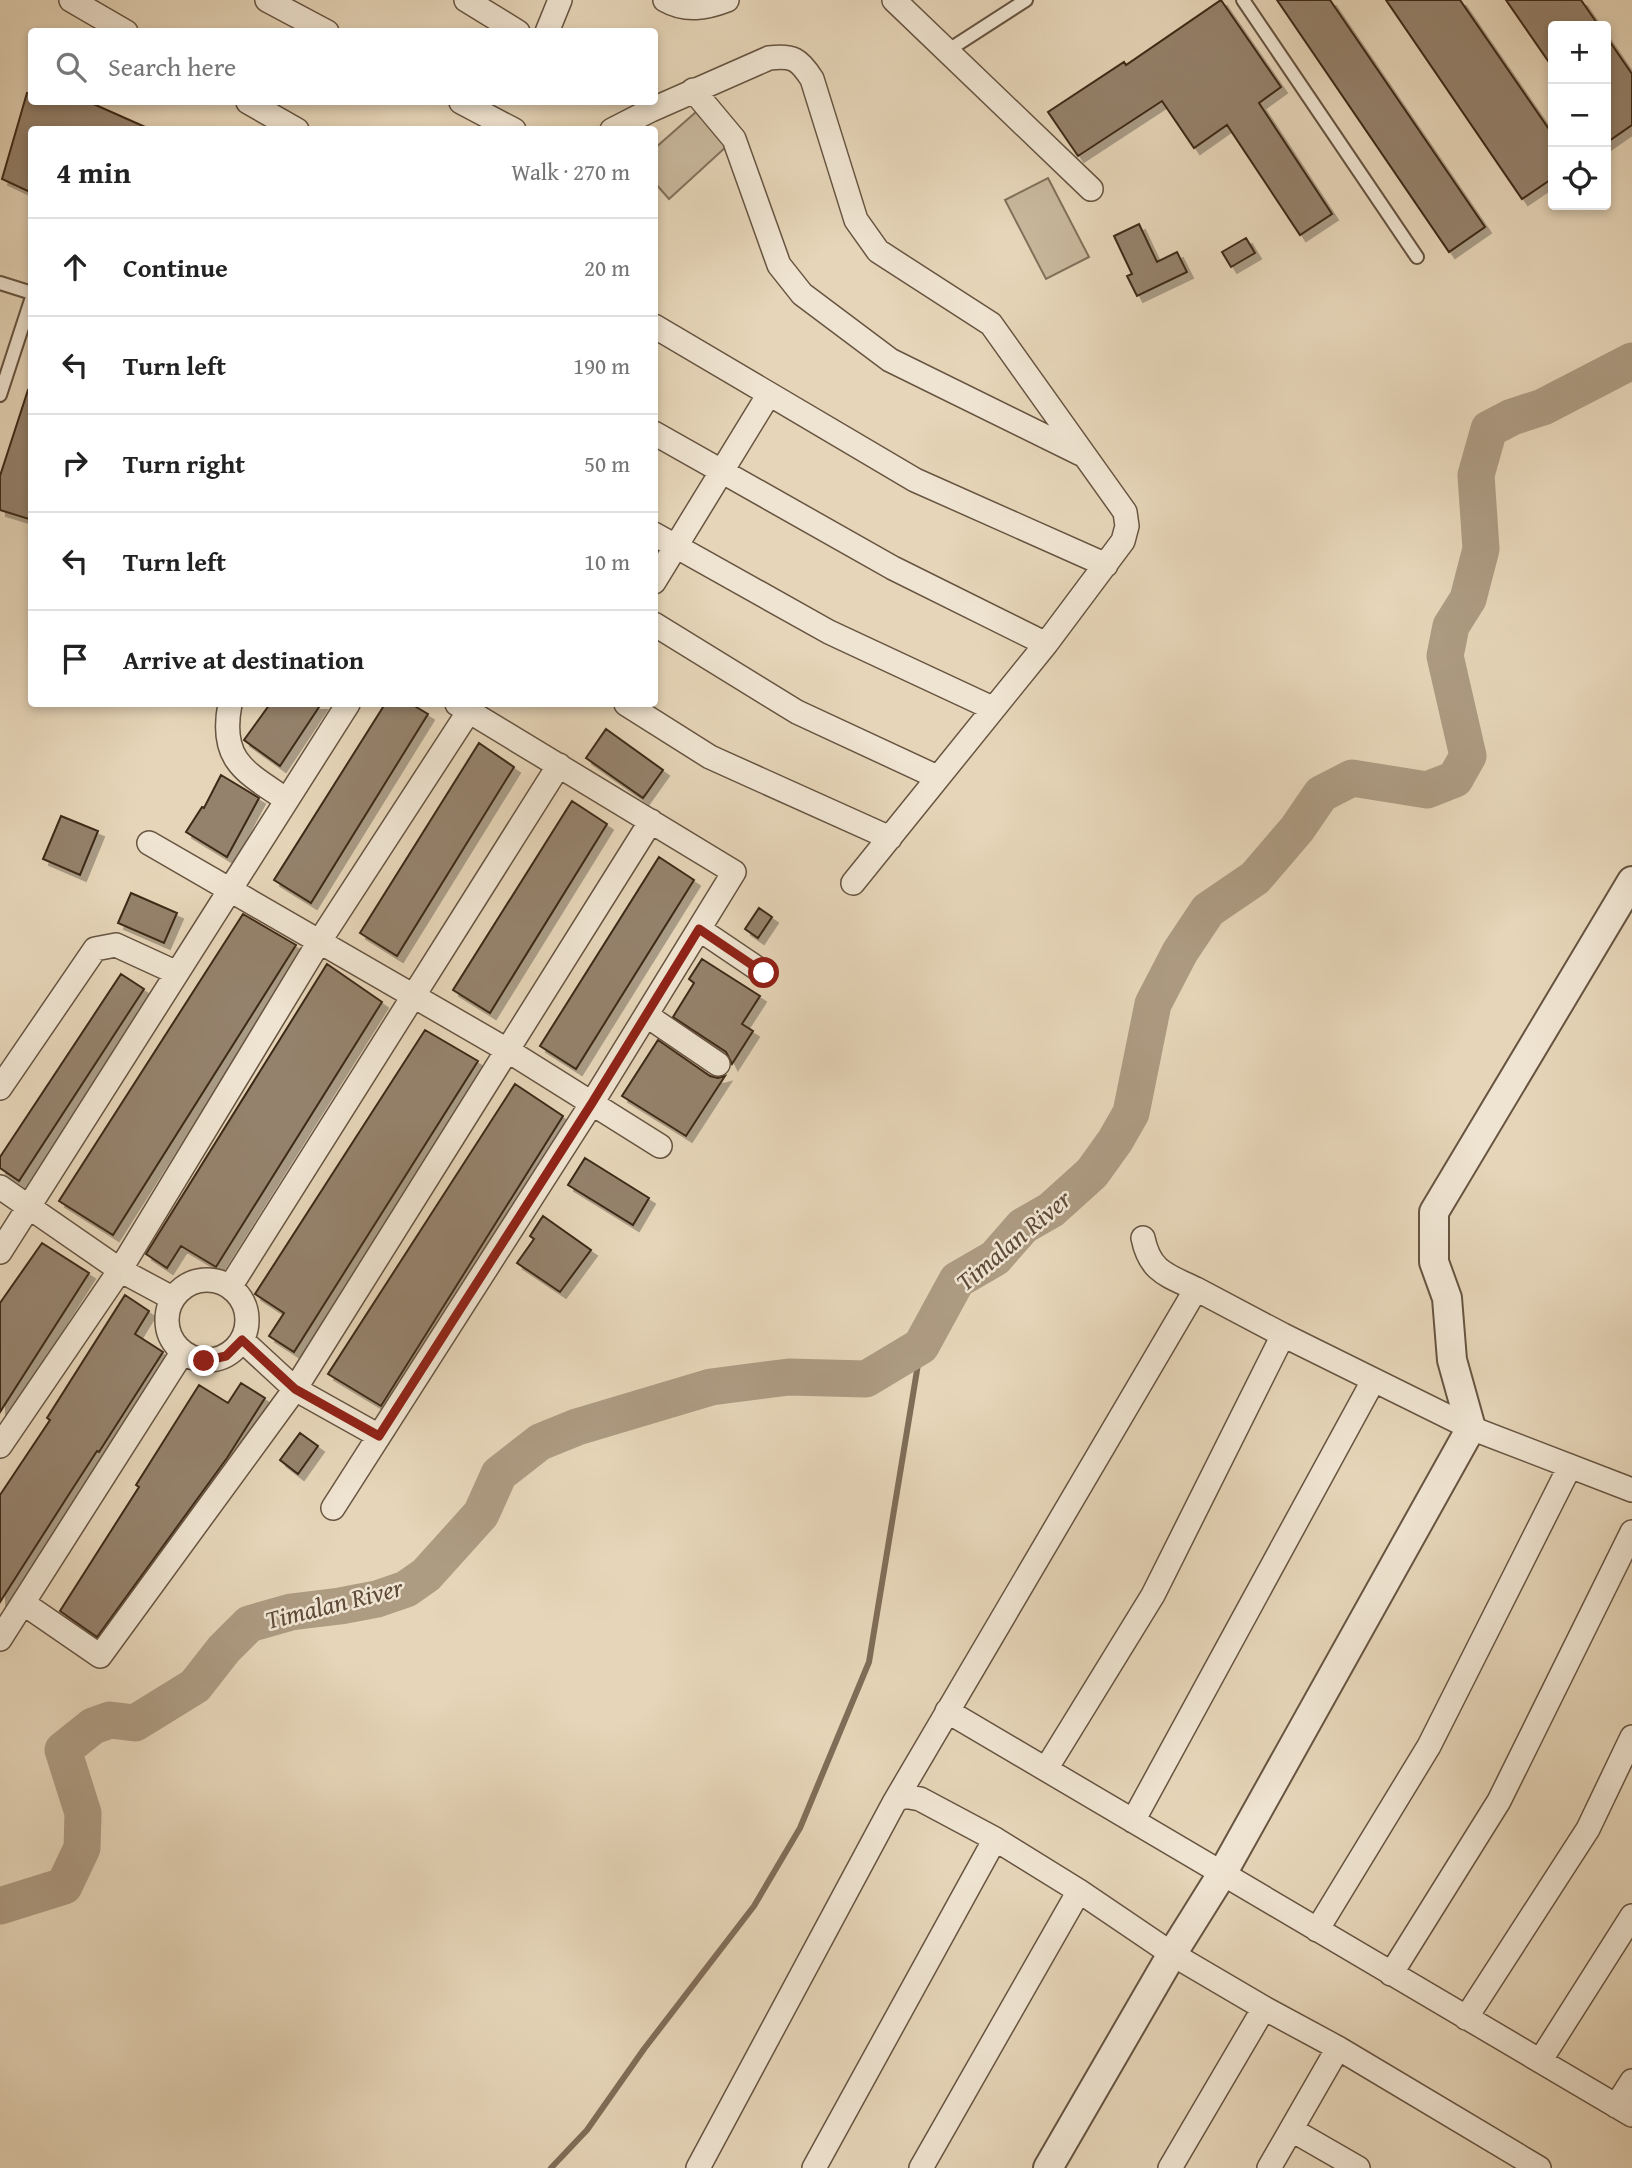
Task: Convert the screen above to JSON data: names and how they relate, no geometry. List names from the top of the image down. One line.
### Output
{"water":["Timalan River"],"page":{"map_buttons":["+","−"],"search":"Search here","heading":["4 min","Walk · 270 m"],"list":[["Continue","20 m"],["Turn left","190 m"],["Turn right","50 m"],["Turn left","10 m"],"Arrive at destination"]}}
